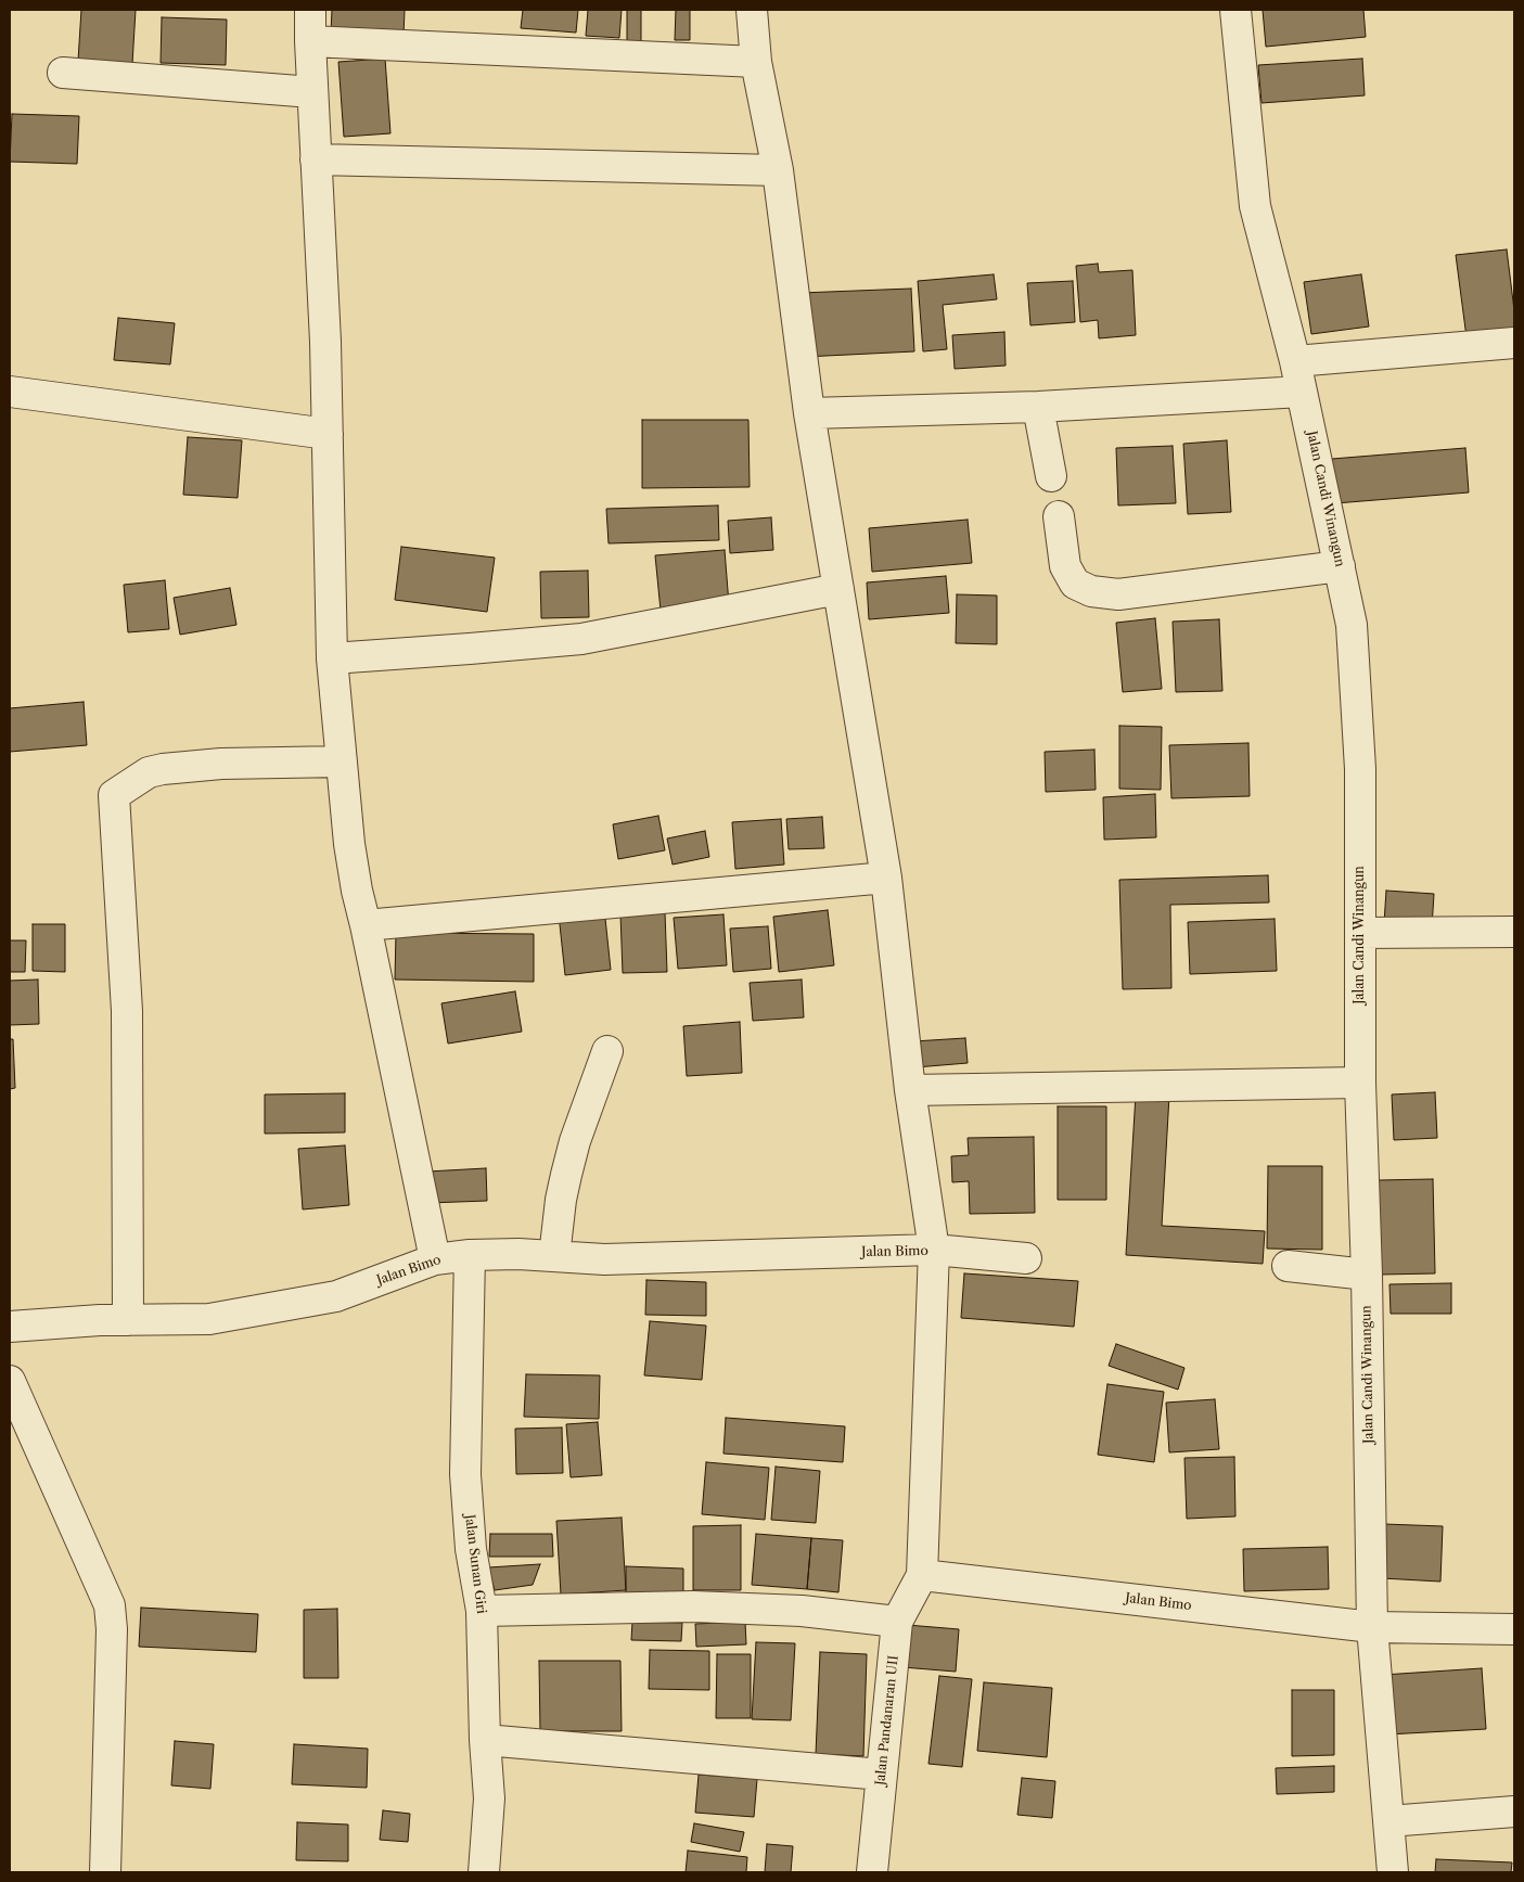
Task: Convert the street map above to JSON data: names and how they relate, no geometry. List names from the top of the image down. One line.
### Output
{"streets":{"street":["Jalan Candi Winangun","Jalan Bimo","Jalan Sunan Giri","Jalan Pandanaran UII"]},"crossings":[["Jalan Candi Winangun","Jalan Bimo"],["Jalan Bimo","Jalan Sunan Giri"],["Jalan Bimo","Jalan Pandanaran UII"]]}
